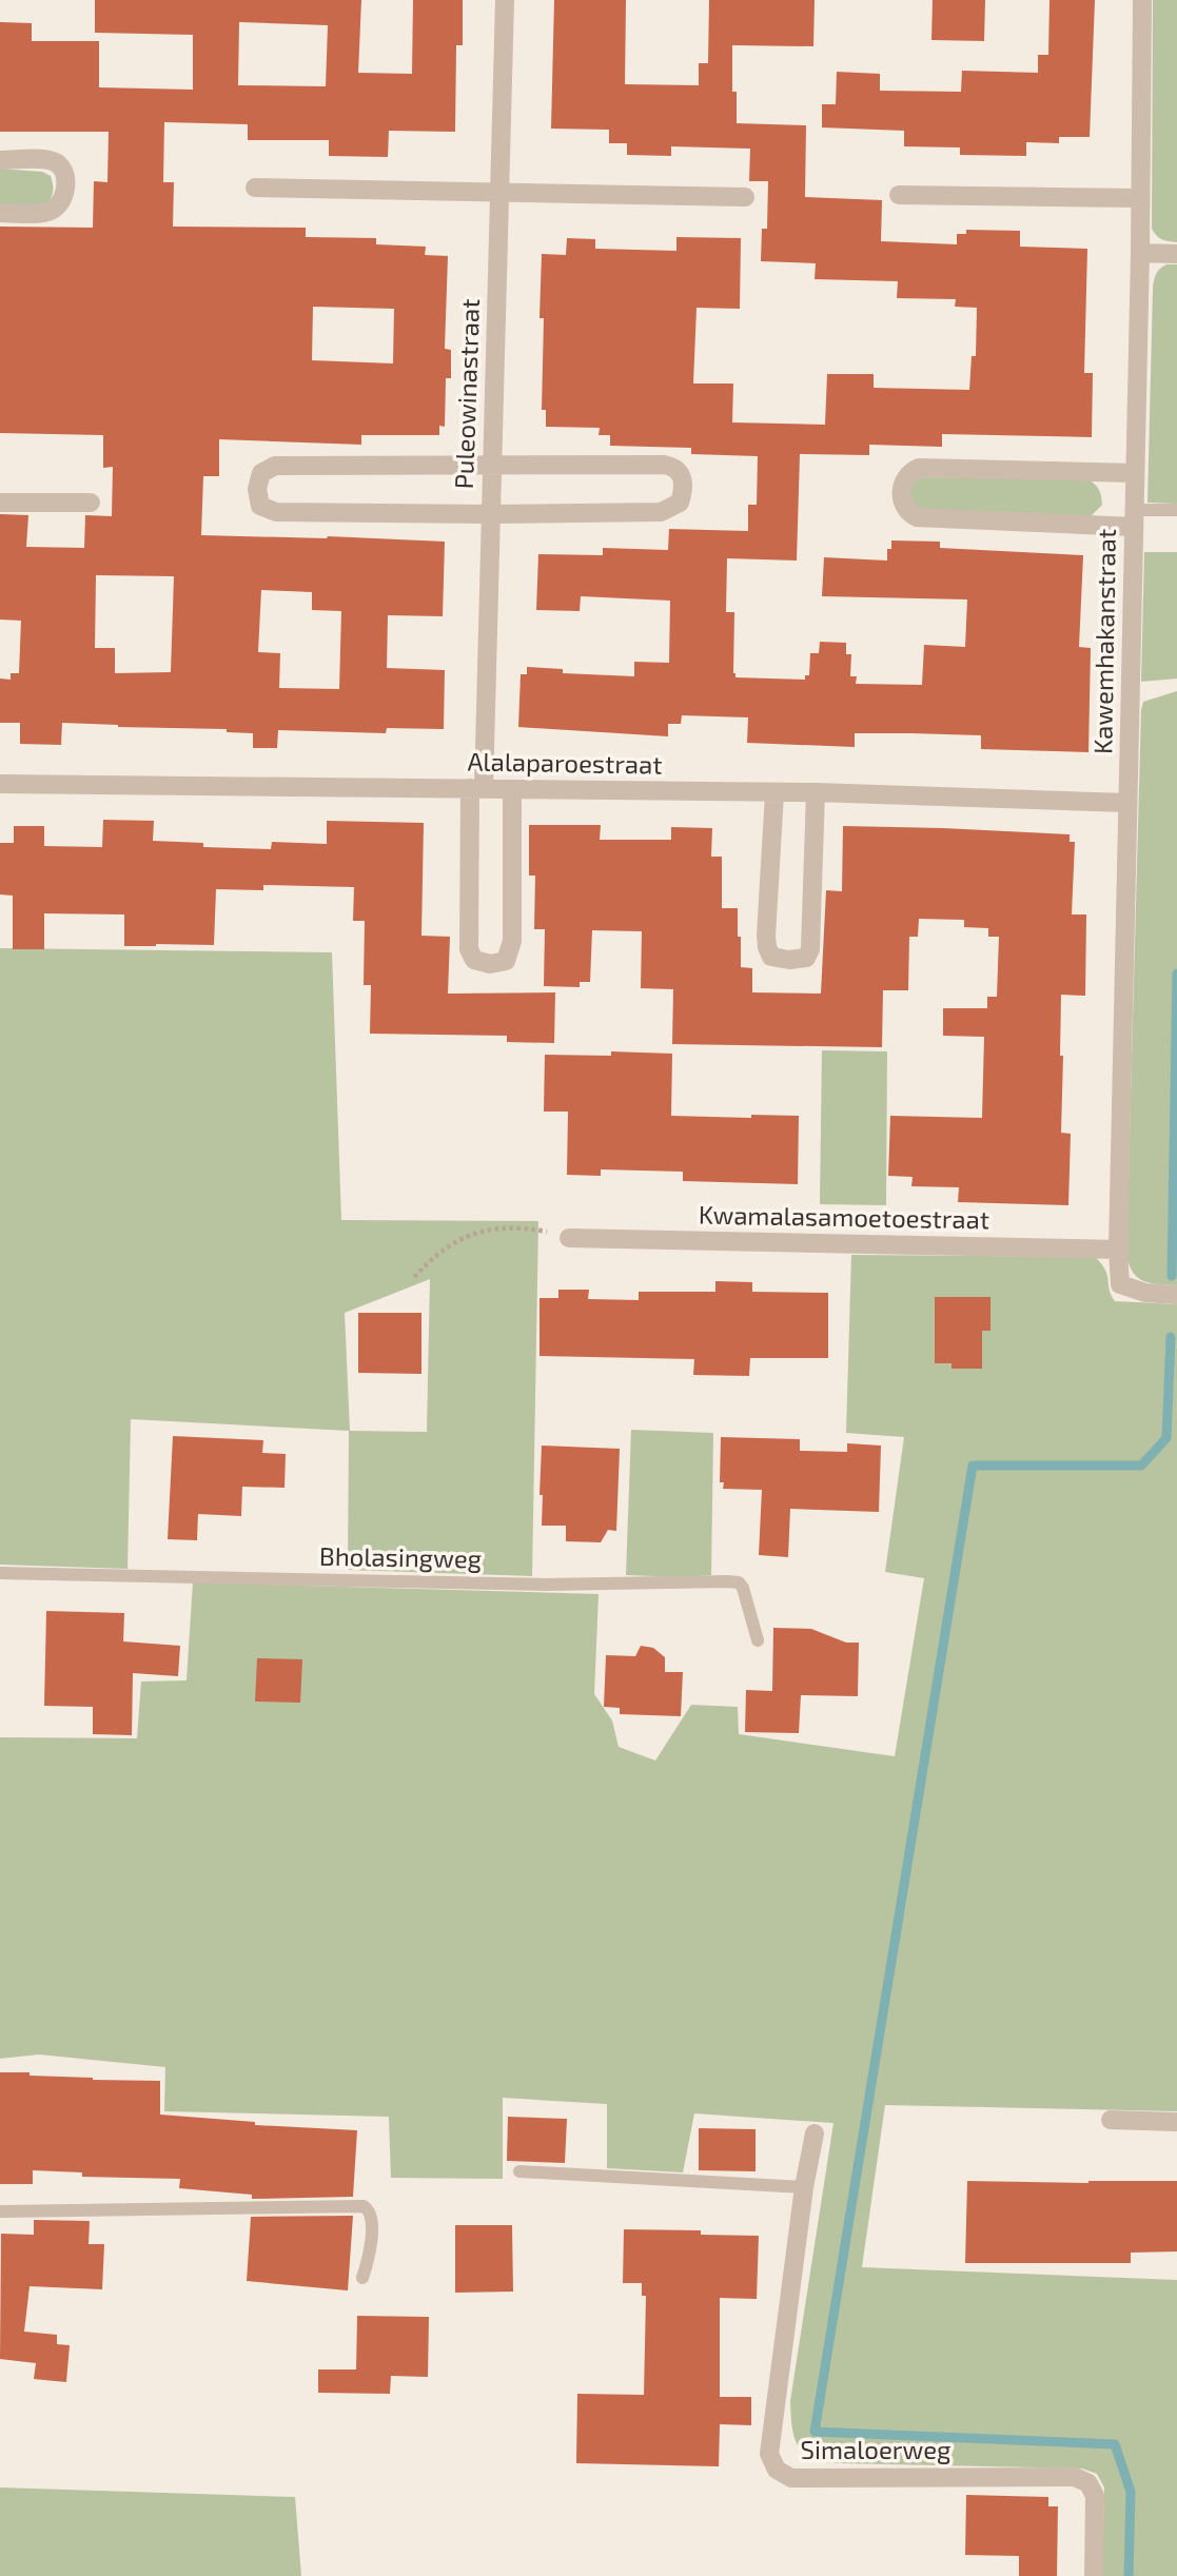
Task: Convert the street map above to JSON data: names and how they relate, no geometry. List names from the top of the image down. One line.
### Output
{"streets":{"street":["Puleowinastraat","Kawemhakanstraat","Alalaparoestraat","Kwamalasamoetoestraat","Simaloerweg"],"lane":["Bholasingweg"]},"crossings":[["Puleowinastraat","Alalaparoestraat"],["Kawemhakanstraat","Alalaparoestraat"],["Kawemhakanstraat","Kwamalasamoetoestraat"]]}
